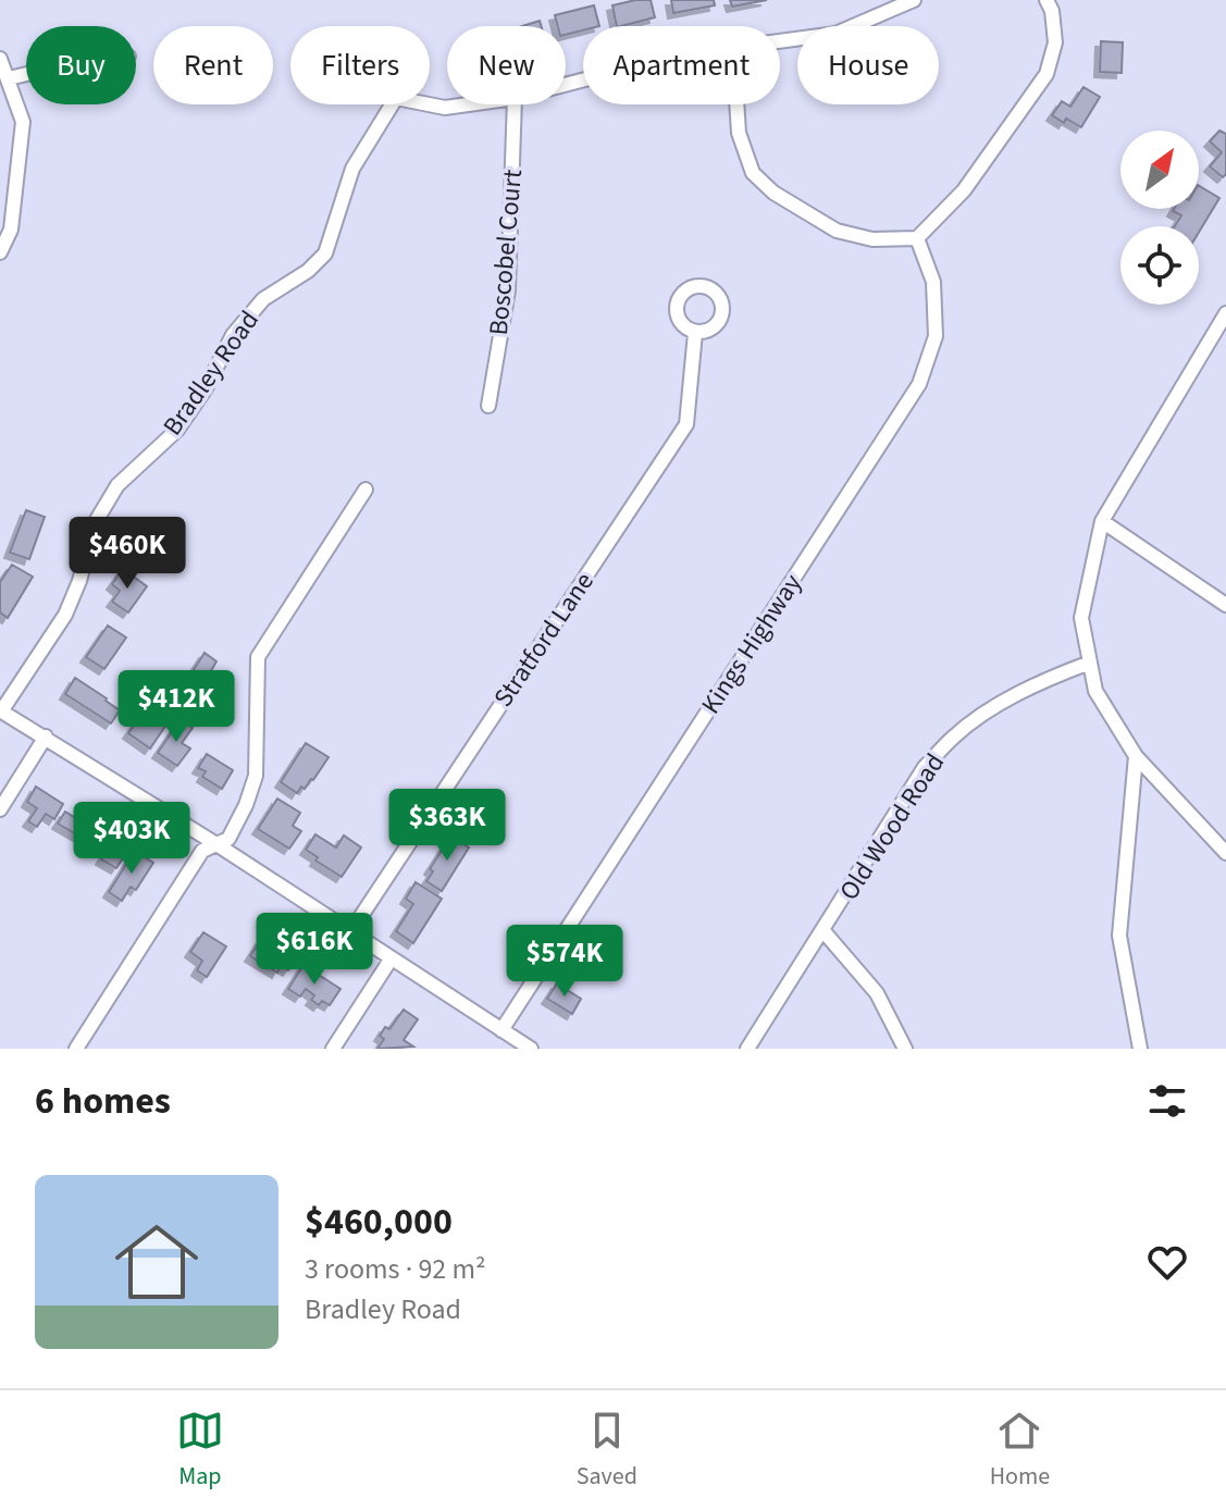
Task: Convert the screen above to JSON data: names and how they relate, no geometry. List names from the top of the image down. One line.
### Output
{"streets":{"street":["Boscobel Court","Bradley Road","Stratford Lane","Kings Highway","Old Wood Road"]},"north":"top right","page":{"chip":["Buy","Rent","Filters","New","Apartment","House"],"price":["$460K","$412K","$363K","$403K","$616K","$574K"],"heading":"6 homes","list":[{"name":"$460,000","note":"3 rooms · 92 m² · Bradley Road"}],"tabs":["Map","Saved","Home"]}}
